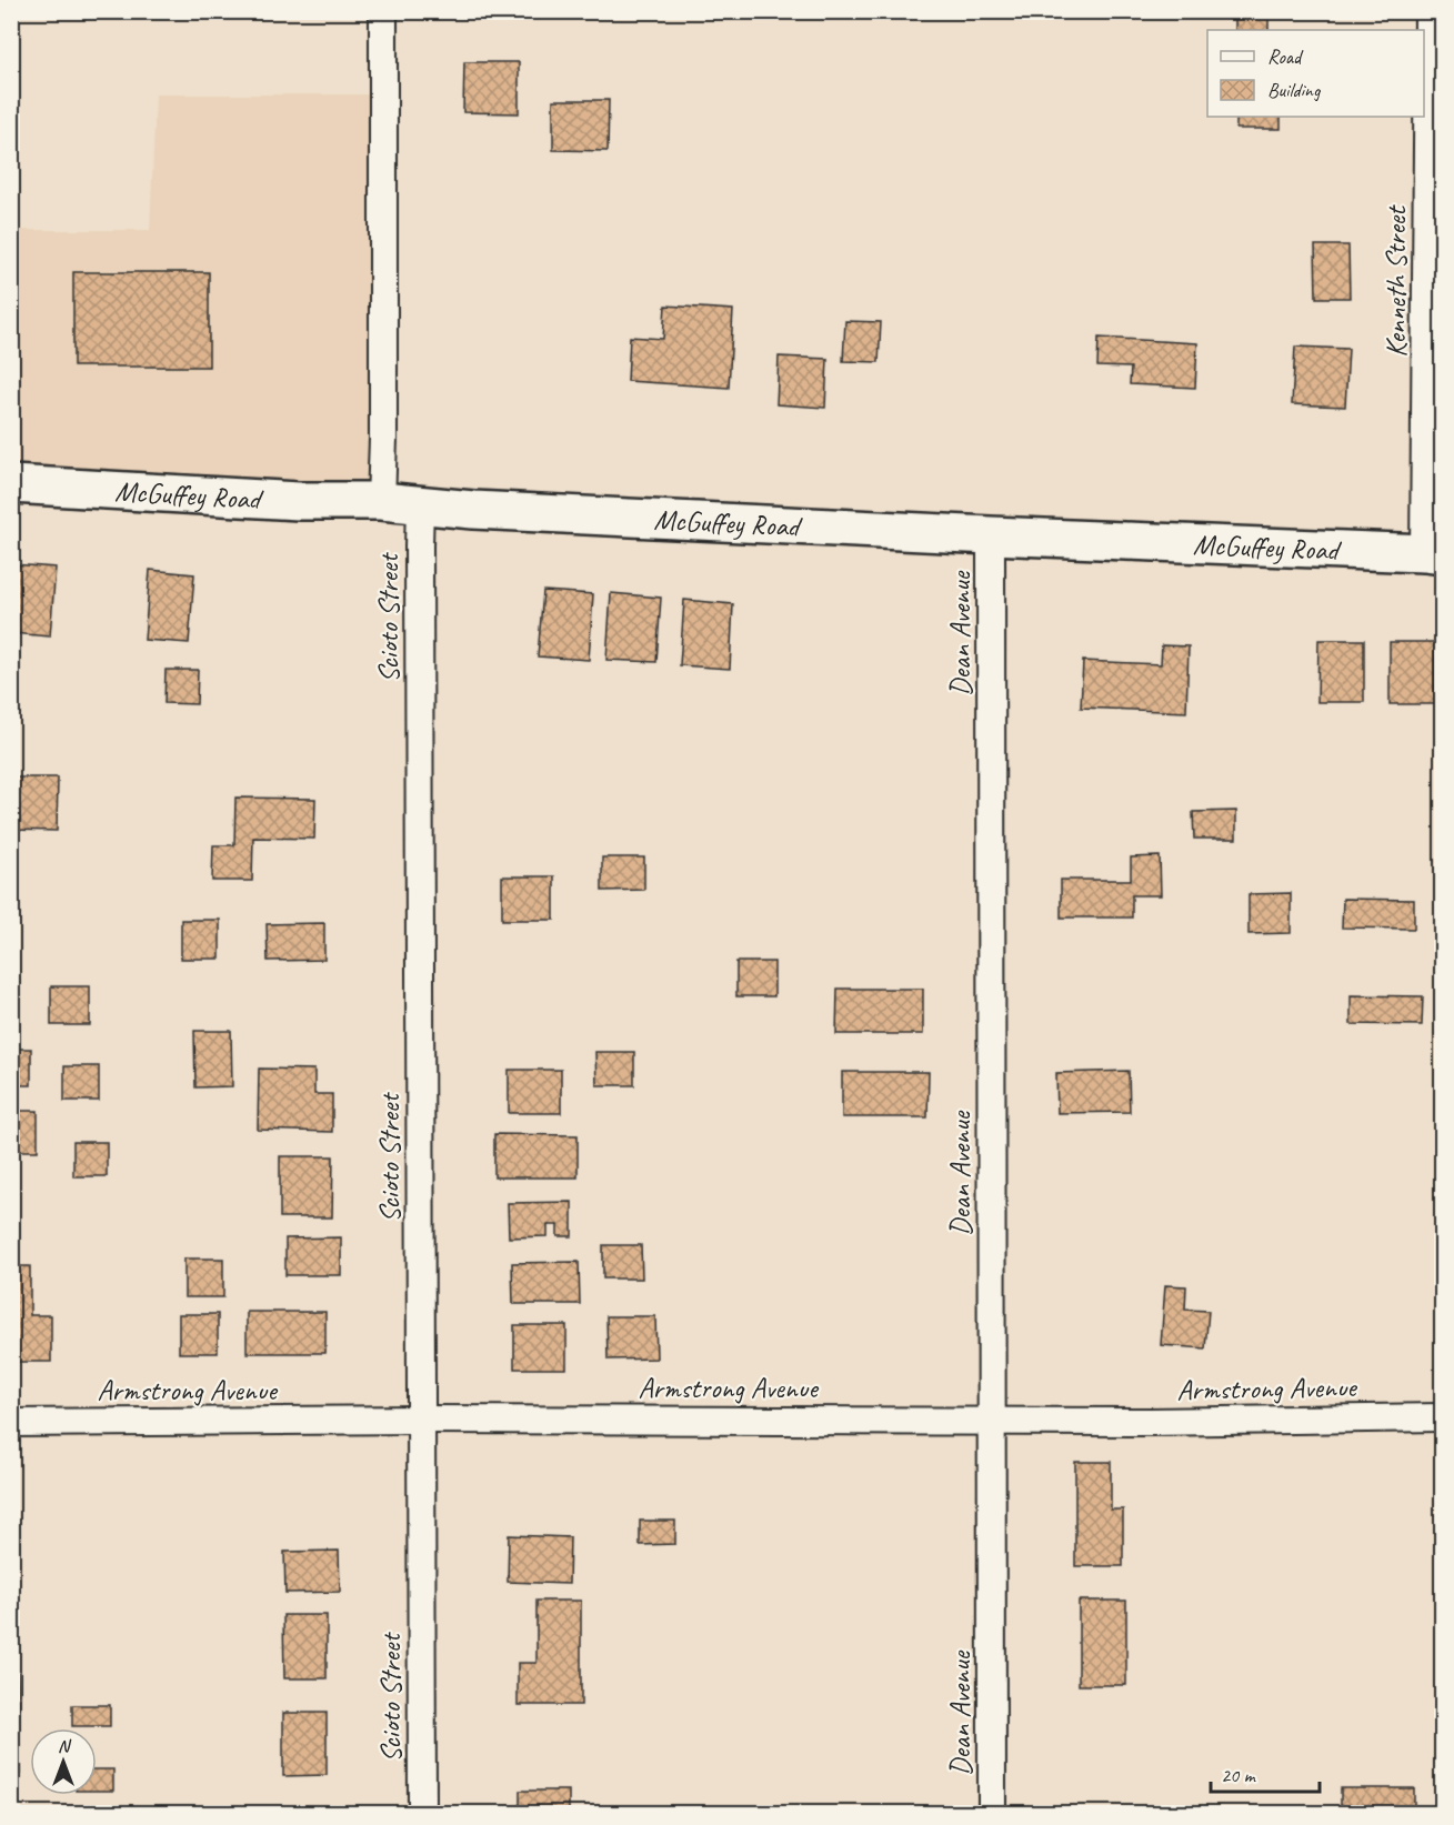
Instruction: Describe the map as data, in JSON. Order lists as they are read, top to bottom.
{
  "streets": {
    "street": [
      "Kenneth Street",
      "McGuffey Road",
      "Scioto Street",
      "Dean Avenue",
      "Armstrong Avenue"
    ]
  },
  "crossings": [
    ["Kenneth Street", "McGuffey Road"],
    ["McGuffey Road", "Scioto Street"],
    ["McGuffey Road", "Dean Avenue"],
    ["Scioto Street", "Armstrong Avenue"],
    ["Dean Avenue", "Armstrong Avenue"]
  ],
  "legend": ["Road", "Building"],
  "scale_bar": "20 m",
  "north": "top"
}
